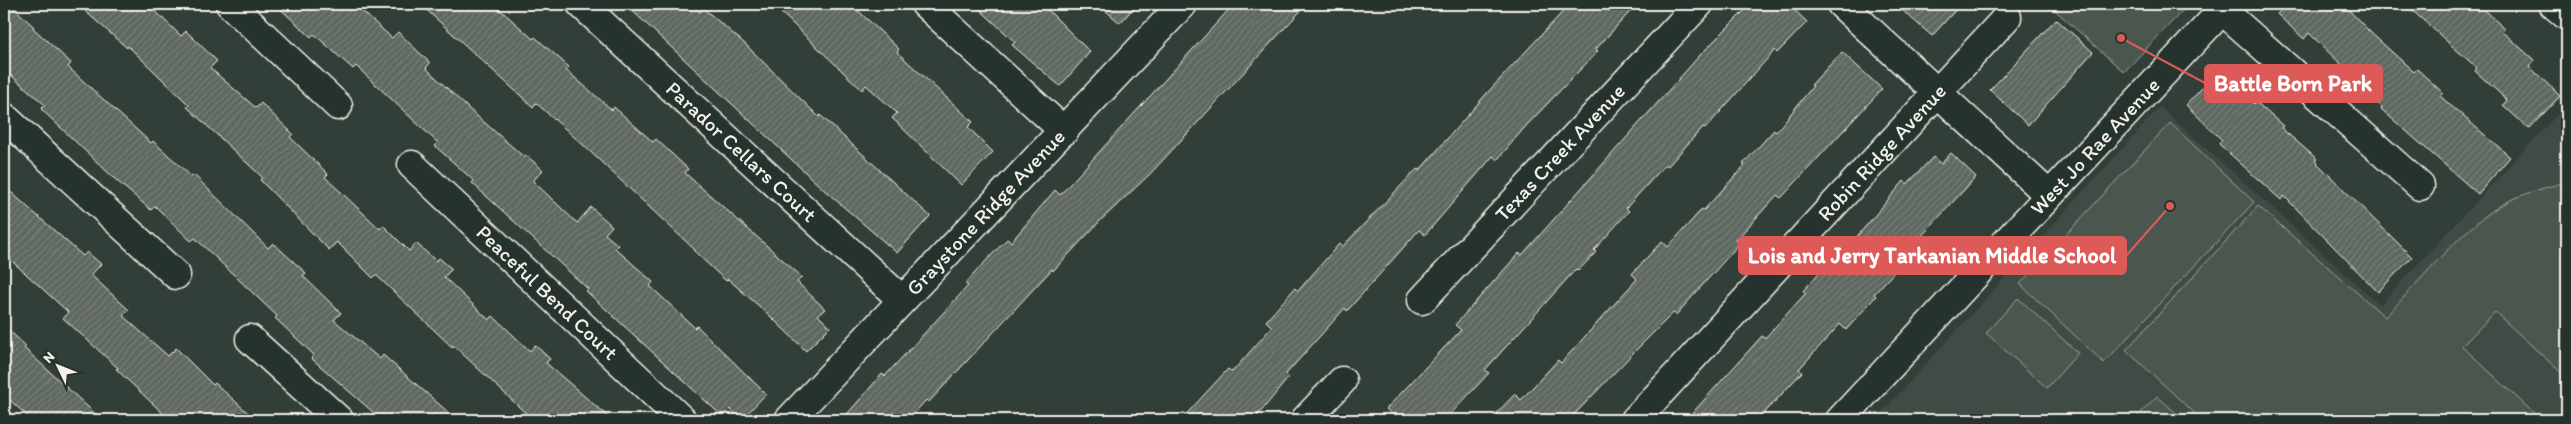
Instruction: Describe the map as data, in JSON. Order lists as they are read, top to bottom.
{
  "streets": {
    "street": [
      "West Jo Rae Avenue",
      "Parador Cellars Court",
      "Texas Creek Avenue",
      "Robin Ridge Avenue",
      "Graystone Ridge Avenue",
      "Peaceful Bend Court"
    ]
  },
  "crossings": [
    ["Parador Cellars Court", "Graystone Ridge Avenue"]
  ],
  "places": ["Battle Born Park", "Lois and Jerry Tarkanian Middle School"],
  "north": "top left"
}
